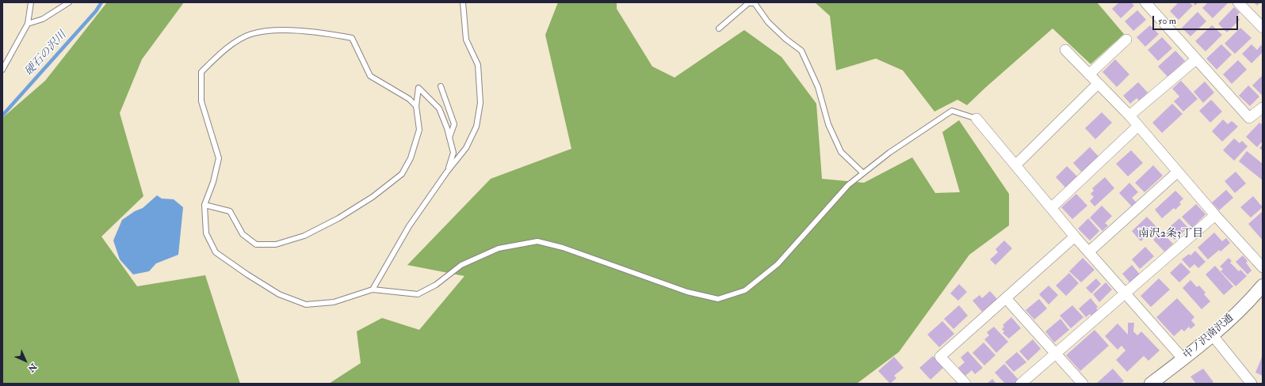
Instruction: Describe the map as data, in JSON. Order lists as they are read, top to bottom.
{
  "streets": {
    "street": ["中ノ沢南沢通"]
  },
  "districts": ["南沢2条3丁目"],
  "water": ["硬石の沢川"],
  "scale_bar": "50 m",
  "north": "bottom right"
}
